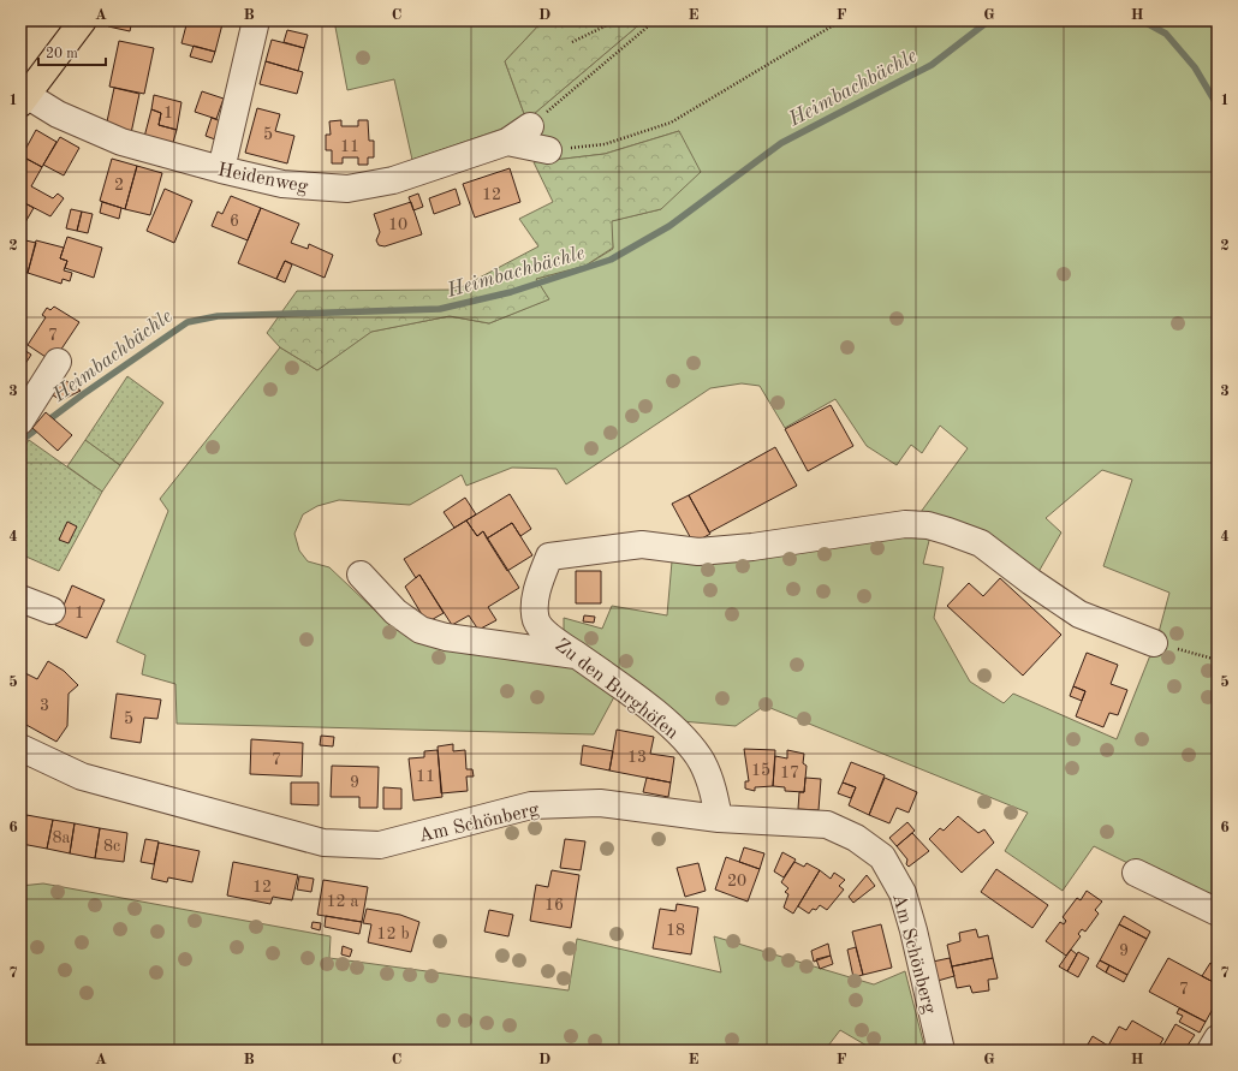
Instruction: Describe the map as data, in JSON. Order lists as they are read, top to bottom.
{
  "streets": {
    "street": ["Heidenweg", "Zu den Burghöfen", "Am Schönberg"]
  },
  "crossings": [
    ["Zu den Burghöfen", "Am Schönberg"]
  ],
  "water": ["Heimbachbächle"],
  "house_numbers": [
    "1",
    "5",
    "11",
    "2",
    "12",
    "6",
    "10",
    "7",
    "1",
    "3",
    "5",
    "13",
    "7",
    "15",
    "17",
    "11",
    "9",
    "8a",
    "8c",
    "20",
    "12",
    "12 a",
    "16",
    "18",
    "12 b",
    "9",
    "7"
  ],
  "scale_bar": "20 m",
  "grid": {
    "columns": [
      "A",
      "B",
      "C",
      "D",
      "E",
      "F",
      "G",
      "H"
    ],
    "rows": [
      "1",
      "2",
      "3",
      "4",
      "5",
      "6",
      "7"
    ]
  }
}
